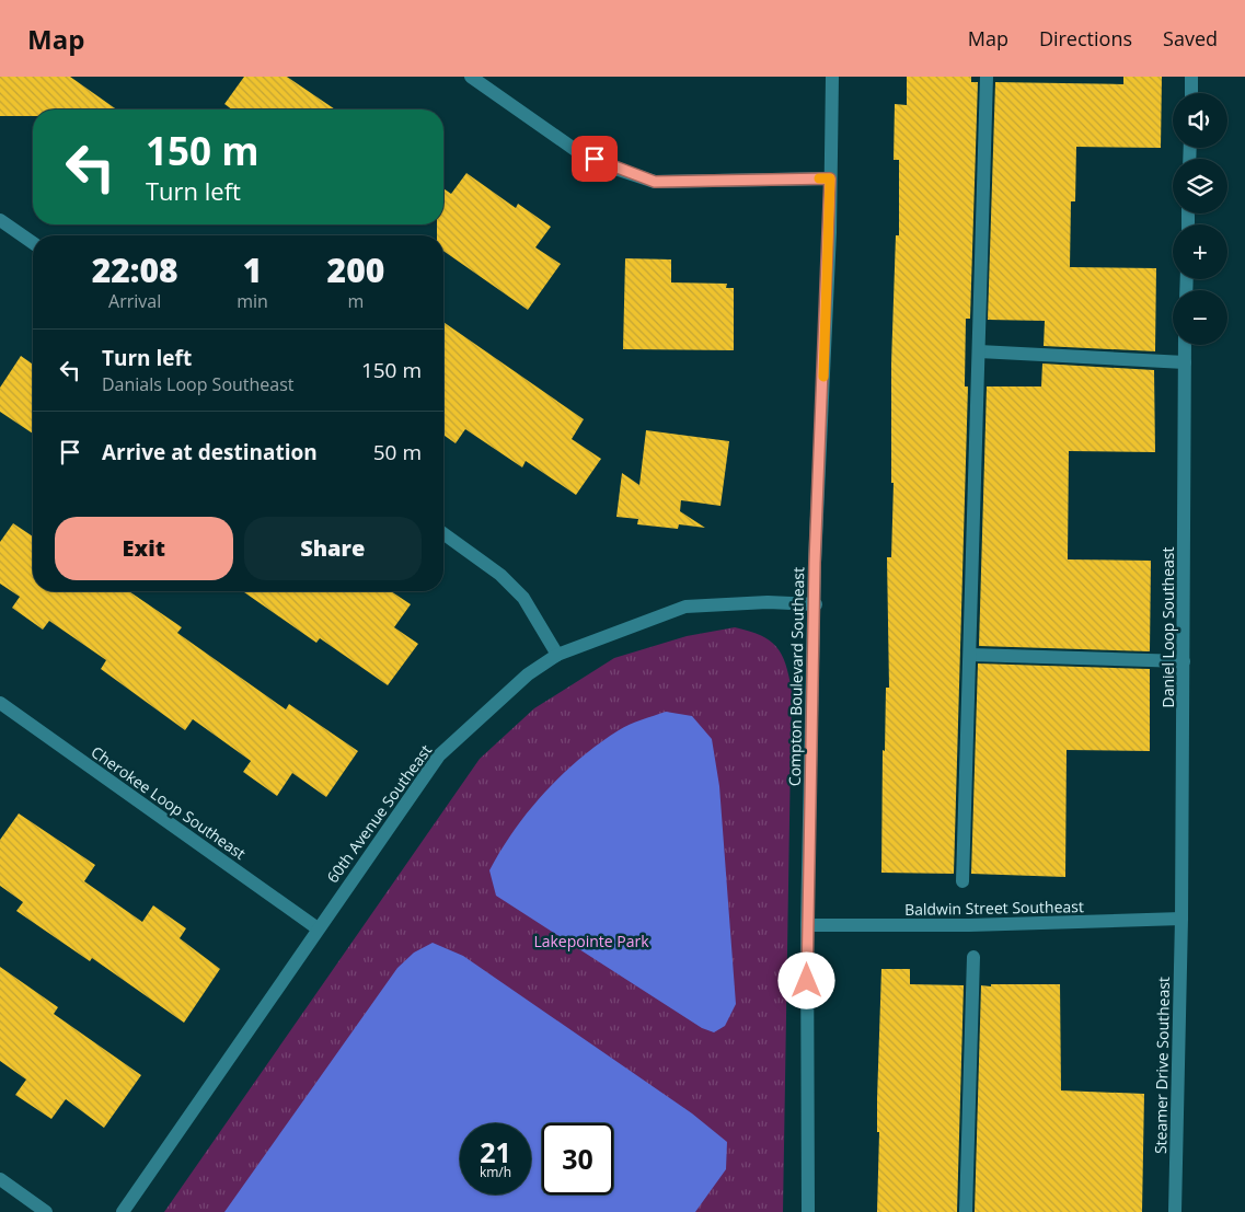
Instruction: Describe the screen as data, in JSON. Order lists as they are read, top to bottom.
{
  "streets": {
    "street": [
      "Daniel Loop Southeast",
      "Compton Boulevard Southeast",
      "Cherokee Loop Southeast",
      "60th Avenue Southeast",
      "Baldwin Street Southeast",
      "Steamer Drive Southeast"
    ]
  },
  "crossings": [
    ["Daniel Loop Southeast", "Baldwin Street Southeast"],
    ["Daniel Loop Southeast", "Steamer Drive Southeast"],
    ["Compton Boulevard Southeast", "60th Avenue Southeast"],
    ["Compton Boulevard Southeast", "Baldwin Street Southeast"],
    ["Cherokee Loop Southeast", "60th Avenue Southeast"],
    ["Baldwin Street Southeast", "Steamer Drive Southeast"]
  ],
  "parks": ["Lakepointe Park"],
  "page": {
    "header": "Map",
    "nav": ["Map", "Directions", "Saved"],
    "map_buttons": ["+", "−"],
    "turn": ["150 m", "Turn left"],
    "eta": [
      "22:08",
      "Arrival",
      "1",
      "min",
      "200",
      "m"
    ],
    "list": [
      {
        "name": "Turn left",
        "note": "Danials Loop Southeast",
        "value": "150 m"
      },
      {
        "name": "Arrive at destination",
        "value": "50 m"
      }
    ],
    "buttons": ["Exit", "Share"],
    "speed": "21 km/h",
    "limit": "30"
  }
}
